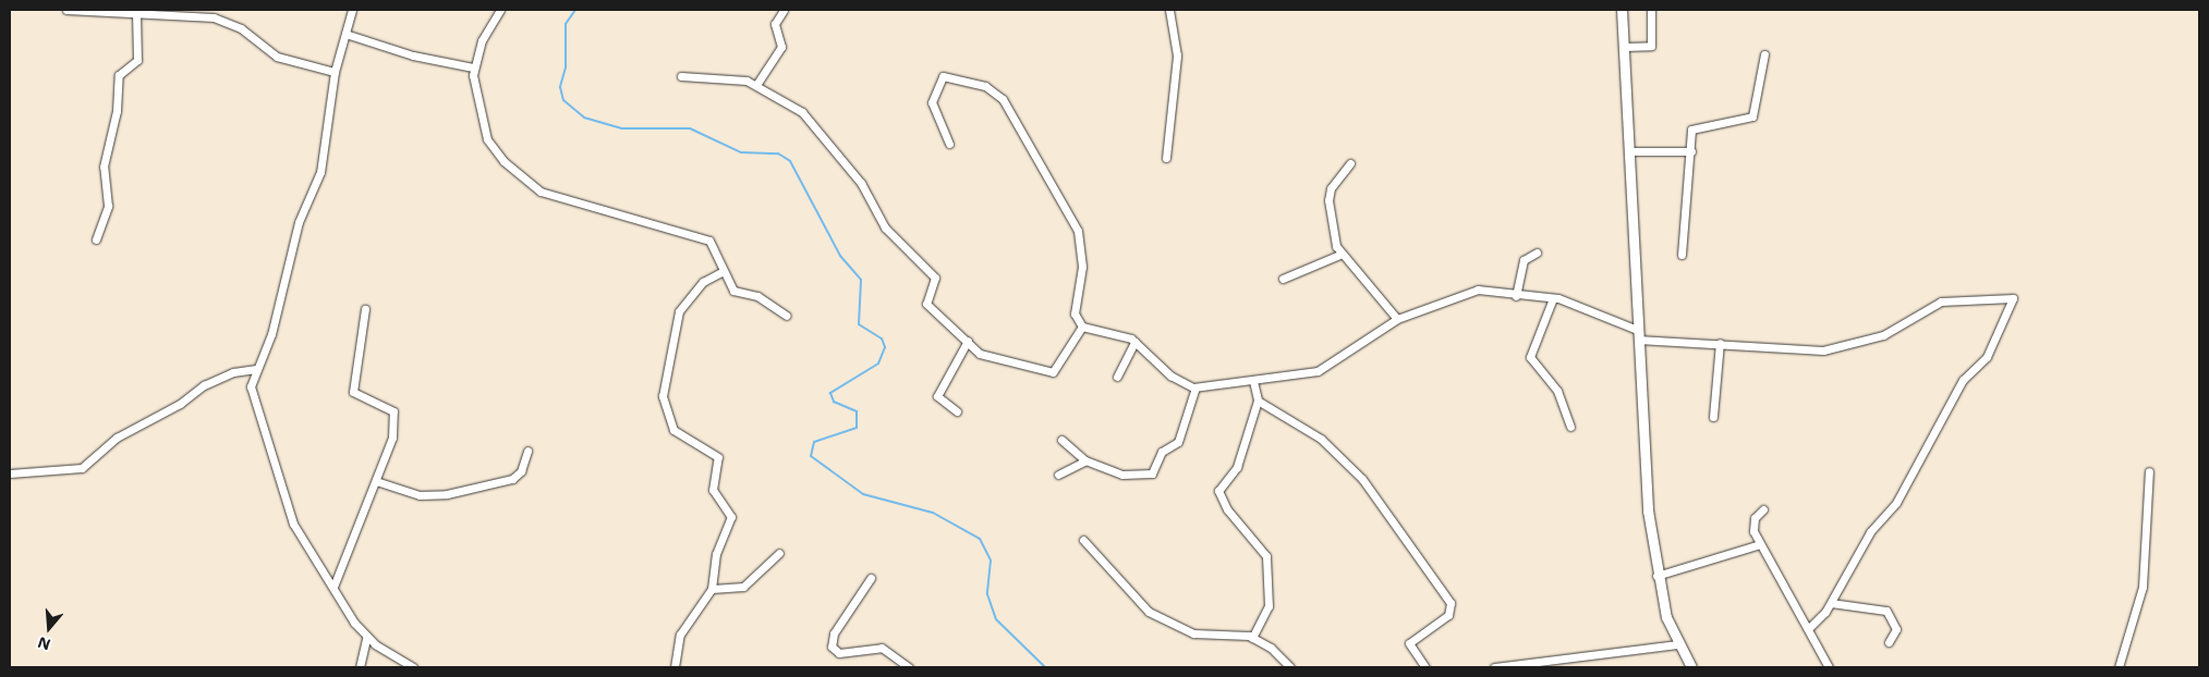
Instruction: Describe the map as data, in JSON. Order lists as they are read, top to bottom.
{
  "north": "bottom"
}
